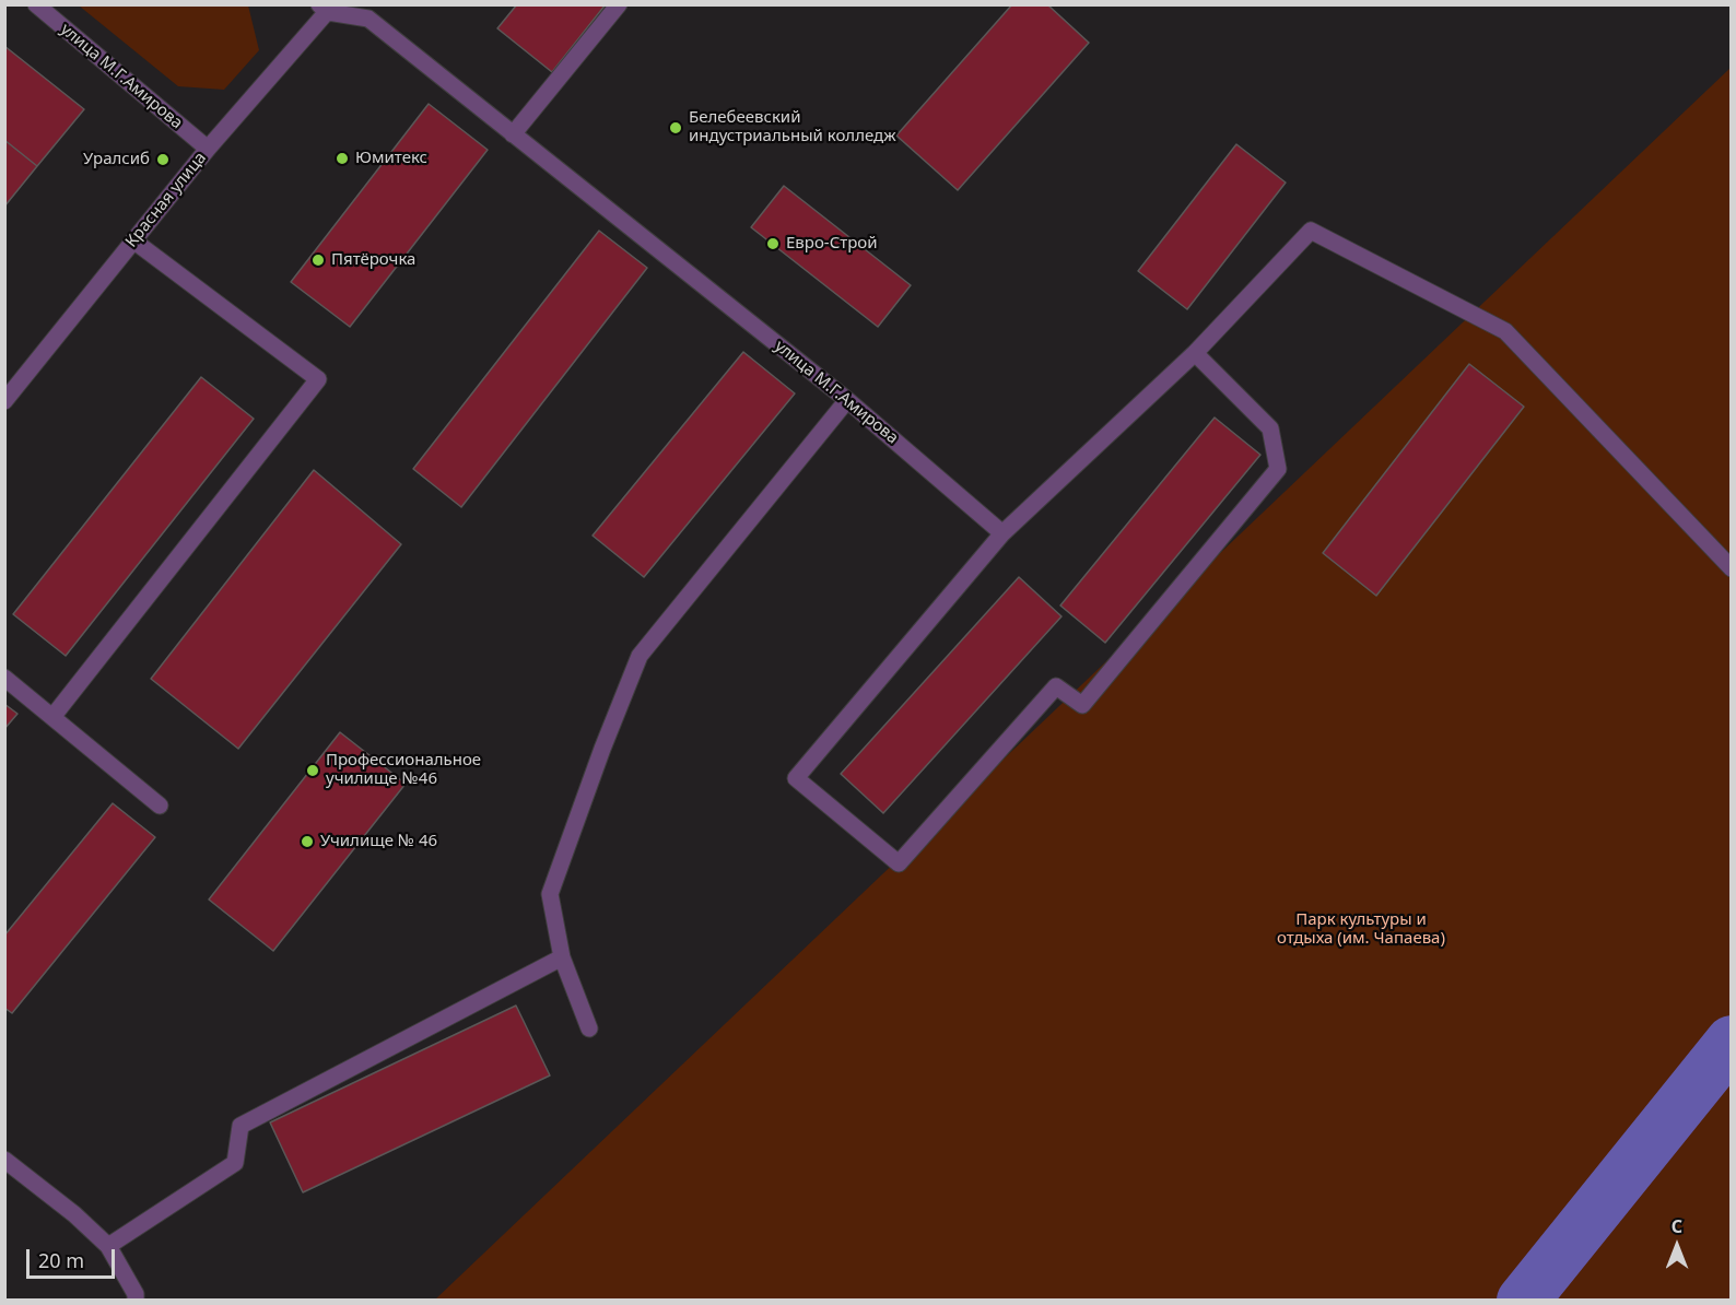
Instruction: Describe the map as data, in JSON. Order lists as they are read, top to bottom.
{
  "streets": {
    "street": ["улица М.Г.Амирова", "Красная улица"]
  },
  "crossings": [
    ["улица М.Г.Амирова", "Красная улица"]
  ],
  "parks": ["Парк культуры и отдыха (им. Чапаева)"],
  "places": [
    "Белебеевский индустриальный колледж",
    "Юмитекс",
    "Уралсиб",
    "Евро-Строй",
    "Пятёрочка",
    "Профессиональное училище №46",
    "Училище № 46"
  ],
  "scale_bar": "20 m",
  "north": "top"
}
